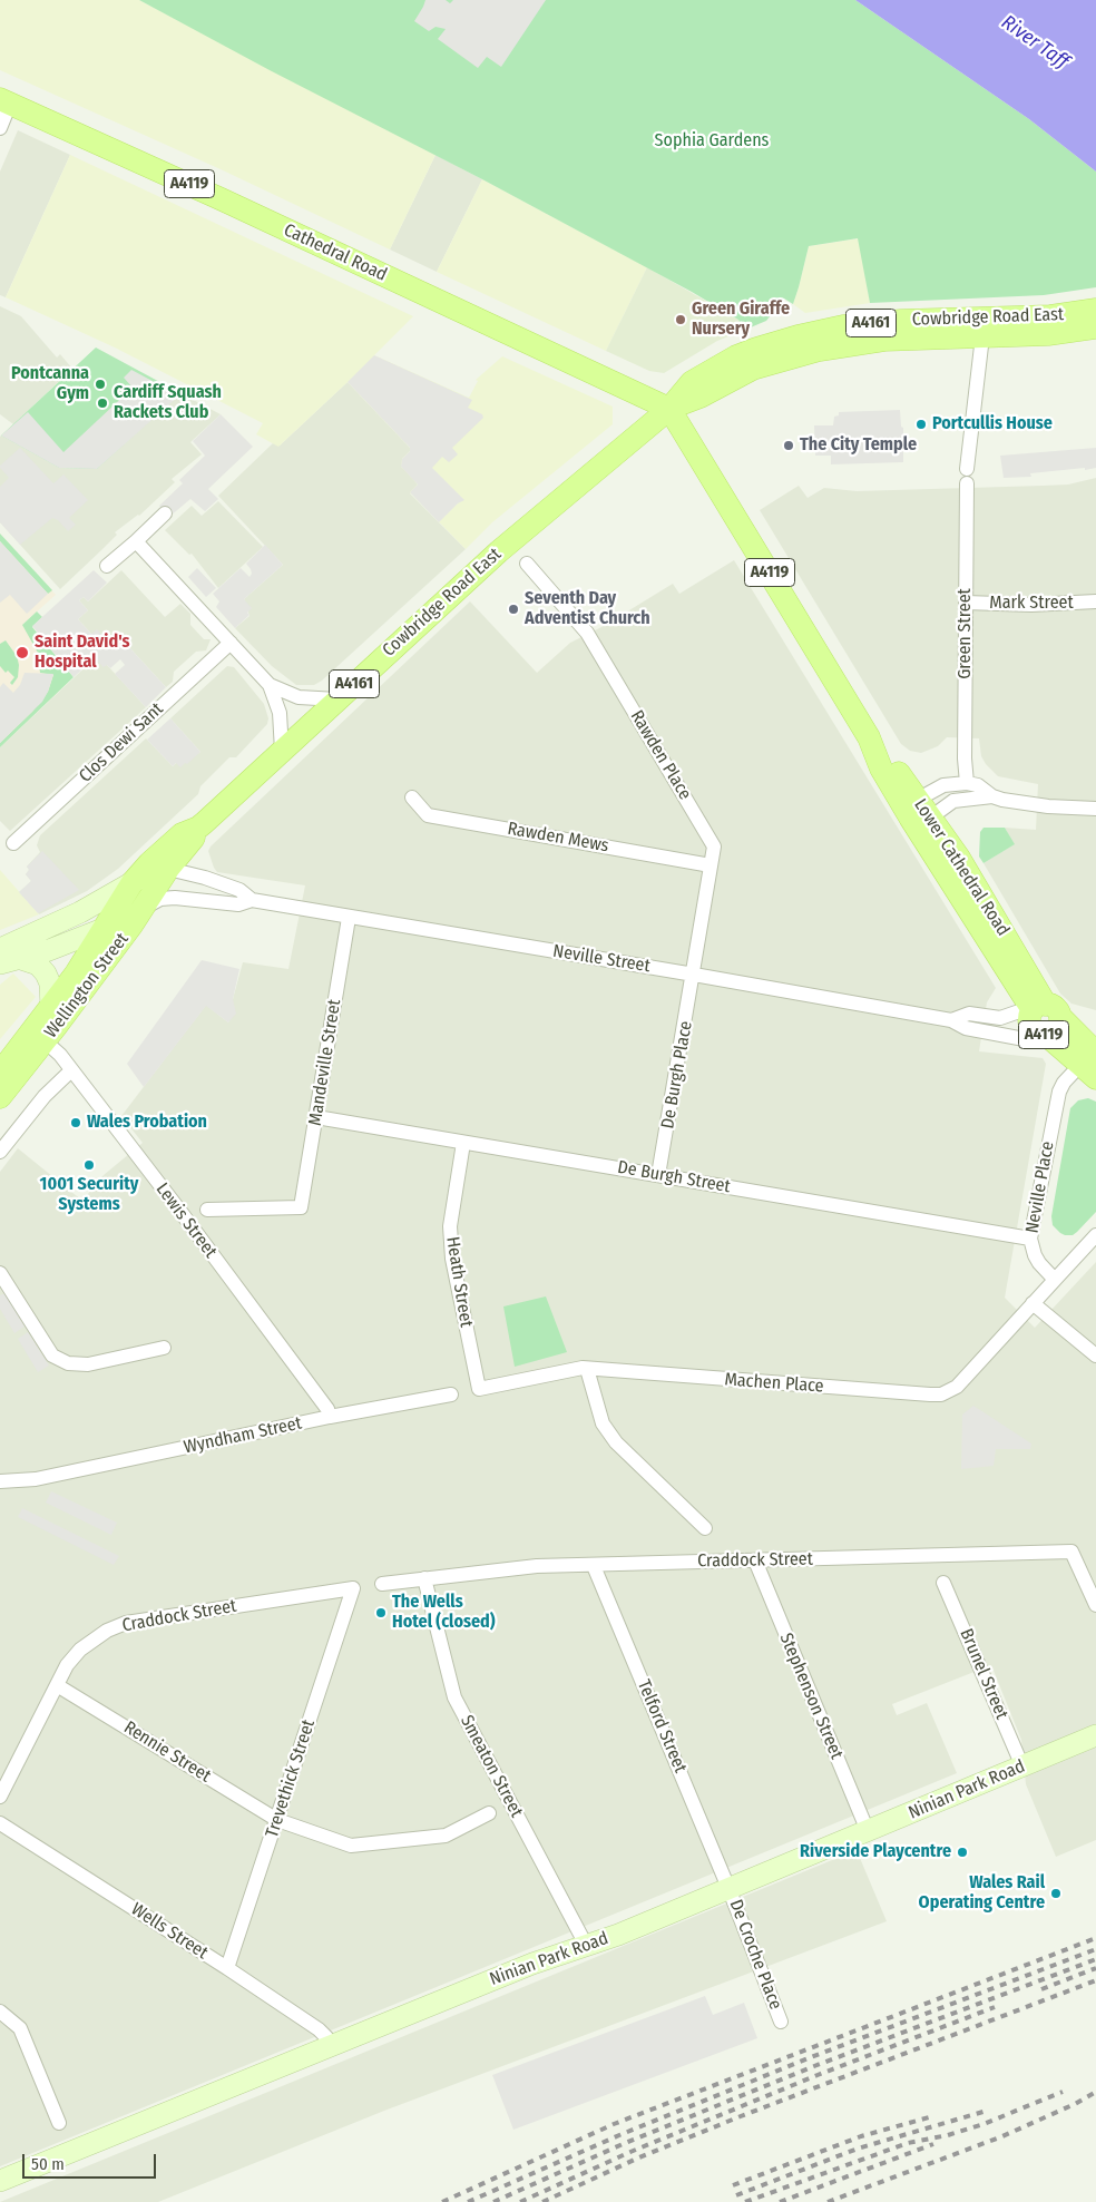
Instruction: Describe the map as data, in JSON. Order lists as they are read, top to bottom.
{
  "streets": {
    "main road": [
      "A4119",
      "Cathedral Road",
      "Cowbridge Road East",
      "A4161",
      "Lower Cathedral Road",
      "Wellington Street"
    ],
    "street": [
      "Mark Street",
      "Green Street",
      "Clos Dewi Sant",
      "Rawden Place",
      "Rawden Mews",
      "Neville Street",
      "Mandeville Street",
      "De Burgh Place",
      "De Burgh Street",
      "Neville Place",
      "Lewis Street",
      "Heath Street",
      "Machen Place",
      "Wyndham Street",
      "Craddock Street",
      "Brunel Street",
      "Stephenson Street",
      "Telford Street",
      "Rennie Street",
      "Smeaton Street",
      "Trevethick Street",
      "Ninian Park Road",
      "Wells Street",
      "De Croche Place"
    ]
  },
  "crossings": [
    ["A4119", "Lower Cathedral Road"],
    ["A4119", "Neville Street"],
    ["A4119", "Neville Place"],
    ["Cathedral Road", "Cowbridge Road East"],
    ["Cathedral Road", "Lower Cathedral Road"],
    ["Cowbridge Road East", "Lower Cathedral Road"],
    ["Cowbridge Road East", "Neville Street"],
    ["Cowbridge Road East", "Wellington Street"],
    ["Mark Street", "Green Street"],
    ["Rawden Place", "Rawden Mews"],
    ["Rawden Place", "Neville Street"],
    ["Rawden Place", "De Burgh Place"],
    ["Lower Cathedral Road", "Neville Street"],
    ["Neville Street", "Wellington Street"],
    ["Neville Street", "Mandeville Street"],
    ["Neville Street", "De Burgh Place"],
    ["Wellington Street", "Lewis Street"],
    ["Mandeville Street", "De Burgh Street"],
    ["De Burgh Place", "De Burgh Street"],
    ["De Burgh Street", "Neville Place"],
    ["De Burgh Street", "Heath Street"],
    ["Lewis Street", "Wyndham Street"],
    ["Heath Street", "Machen Place"],
    ["Craddock Street", "Stephenson Street"],
    ["Craddock Street", "Telford Street"],
    ["Craddock Street", "Rennie Street"],
    ["Craddock Street", "Smeaton Street"],
    ["Craddock Street", "Trevethick Street"],
    ["Brunel Street", "Ninian Park Road"],
    ["Stephenson Street", "Ninian Park Road"],
    ["Telford Street", "Ninian Park Road"],
    ["Telford Street", "De Croche Place"],
    ["Rennie Street", "Trevethick Street"],
    ["Smeaton Street", "Ninian Park Road"],
    ["Trevethick Street", "Wells Street"],
    ["Ninian Park Road", "Wells Street"],
    ["Ninian Park Road", "De Croche Place"]
  ],
  "water": ["River Taff"],
  "parks": ["Sophia Gardens"],
  "places": [
    "Green Giraffe Nursery",
    "Pontcanna Gym",
    "Cardiff Squash Rackets Club",
    "Portcullis House",
    "The City Temple",
    "Seventh Day Adventist Church",
    "Saint David's Hospital",
    "Wales Probation",
    "1001 Security Systems",
    "The Wells Hotel (closed)",
    "Riverside Playcentre",
    "Wales Rail Operating Centre"
  ],
  "scale_bar": "50 m"
}
